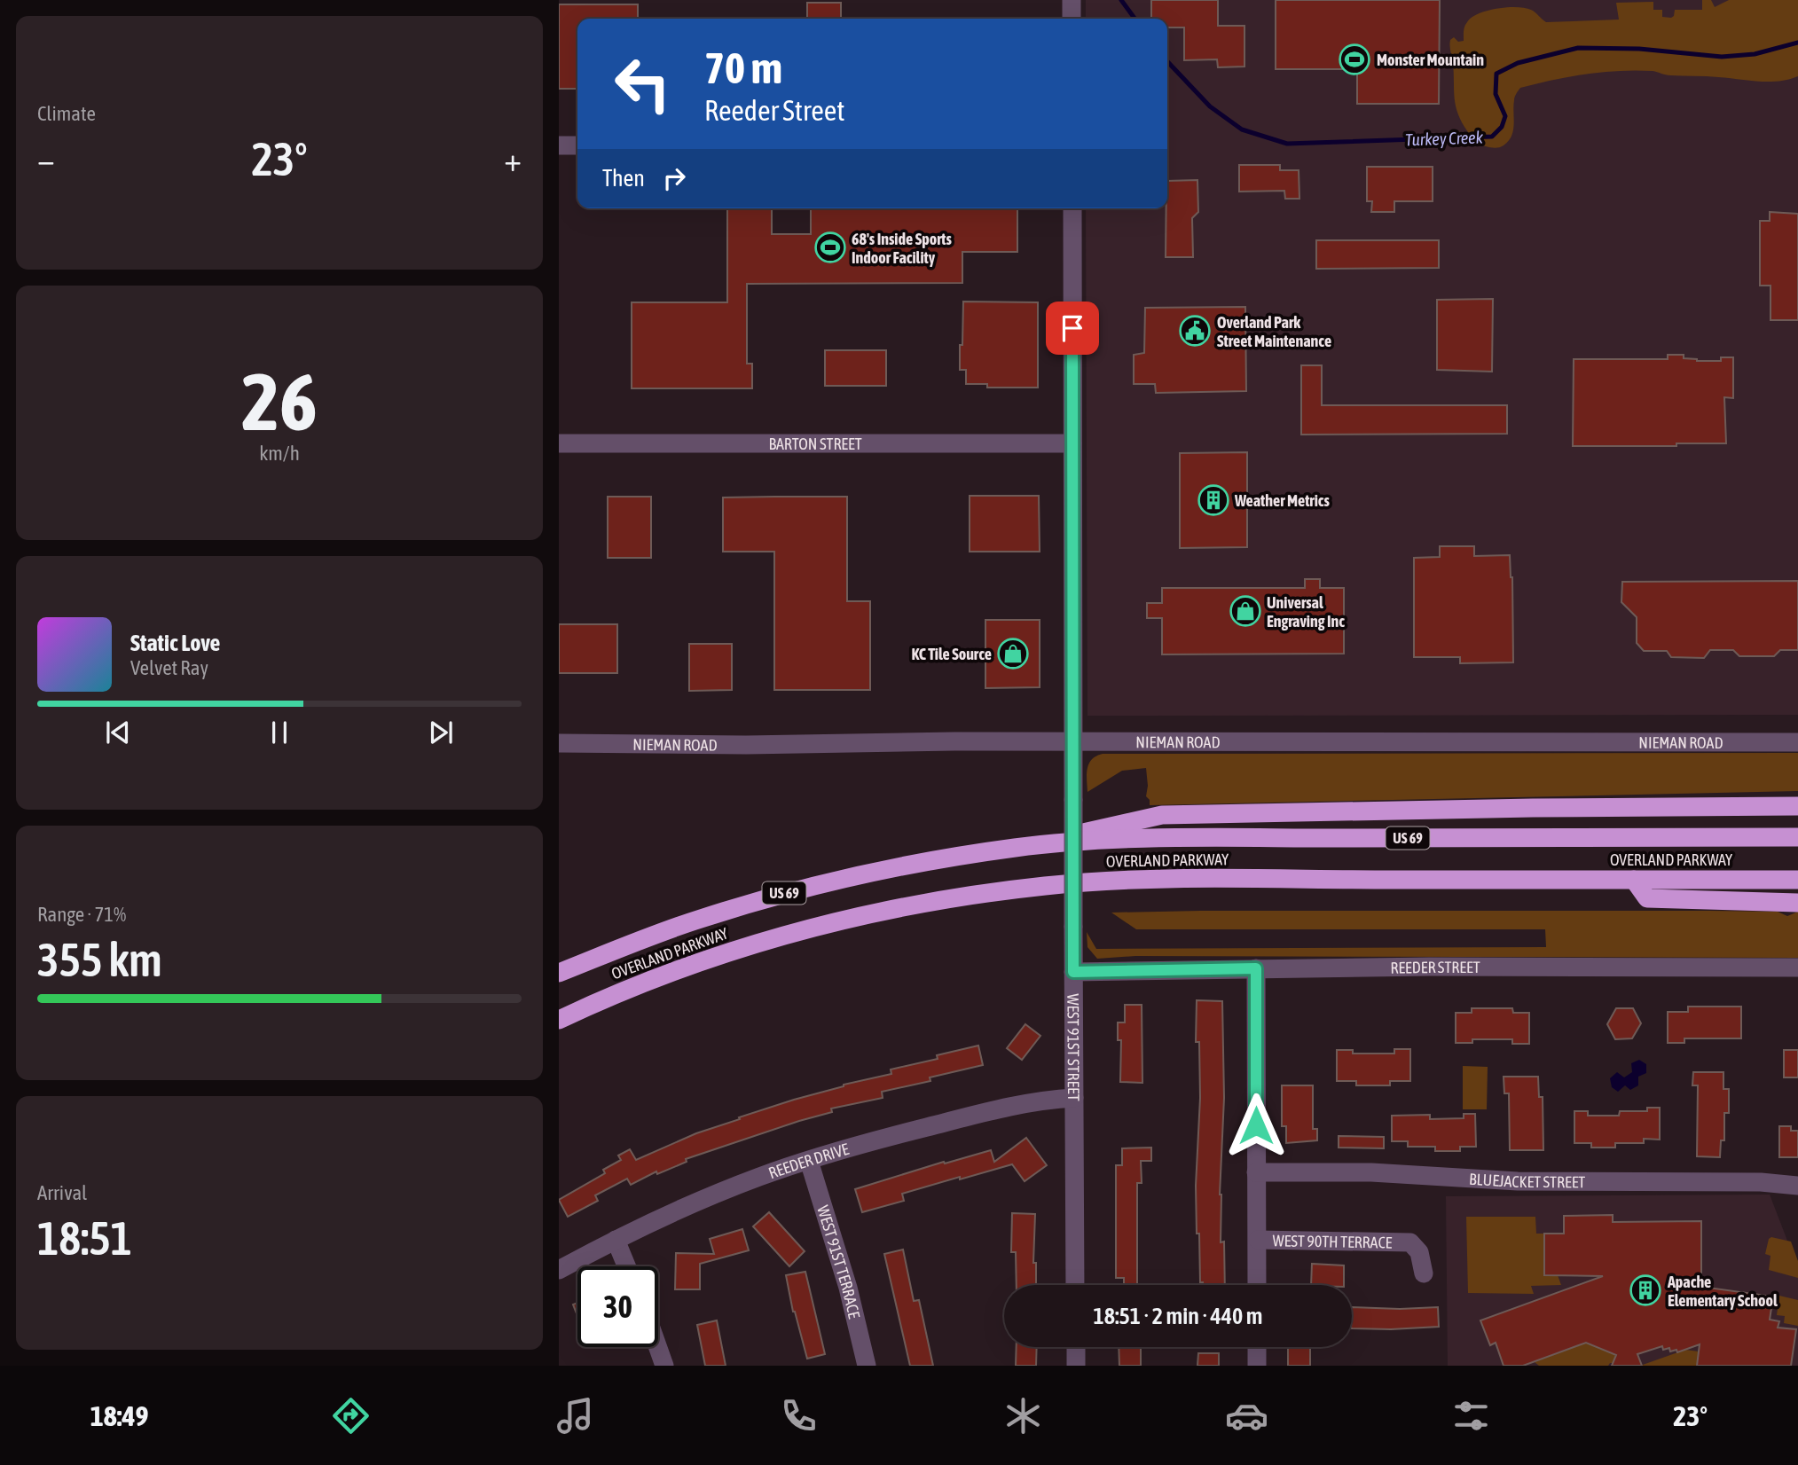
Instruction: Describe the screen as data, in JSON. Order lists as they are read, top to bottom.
{
  "streets": {
    "highway": ["US 69", "OVERLAND PARKWAY"],
    "street": [
      "BARTON STREET",
      "NIEMAN ROAD",
      "REEDER STREET",
      "WEST 91ST STREET",
      "REEDER DRIVE",
      "BLUEJACKET STREET",
      "WEST 90TH TERRACE",
      "WEST 91ST TERRACE"
    ]
  },
  "crossings": [
    ["BARTON STREET", "WEST 91ST STREET"],
    ["NIEMAN ROAD", "WEST 91ST STREET"],
    ["REEDER STREET", "WEST 91ST STREET"],
    ["REEDER STREET", "WEST 90TH TERRACE"],
    ["WEST 91ST STREET", "REEDER DRIVE"],
    ["REEDER DRIVE", "WEST 91ST TERRACE"],
    ["BLUEJACKET STREET", "WEST 90TH TERRACE"]
  ],
  "water": ["Turkey Creek"],
  "places": {
    "sports": ["Monster Mountain", "68's Inside Sports Indoor Facility"],
    "public building": ["Overland Park Street Maintenance"],
    "building": ["Weather Metrics", "Apache Elementary School"],
    "shop": ["Universal Engraving Inc", "KC Tile Source"]
  },
  "page": {
    "tile": [
      "Climate",
      ["26", "km/h"],
      ["Range · 71%", "355 km"],
      ["Arrival", "18:51"]
    ],
    "turn": ["70 m", "Reeder Street"],
    "heat": ["−", "23°", "+"],
    "then": "Then",
    "song": ["Static Love", "Velvet Ray"],
    "limit": "30",
    "trip": "18:51 · 2 min · 440 m",
    "tabs": ["18:49", "23°"]
  }
}
